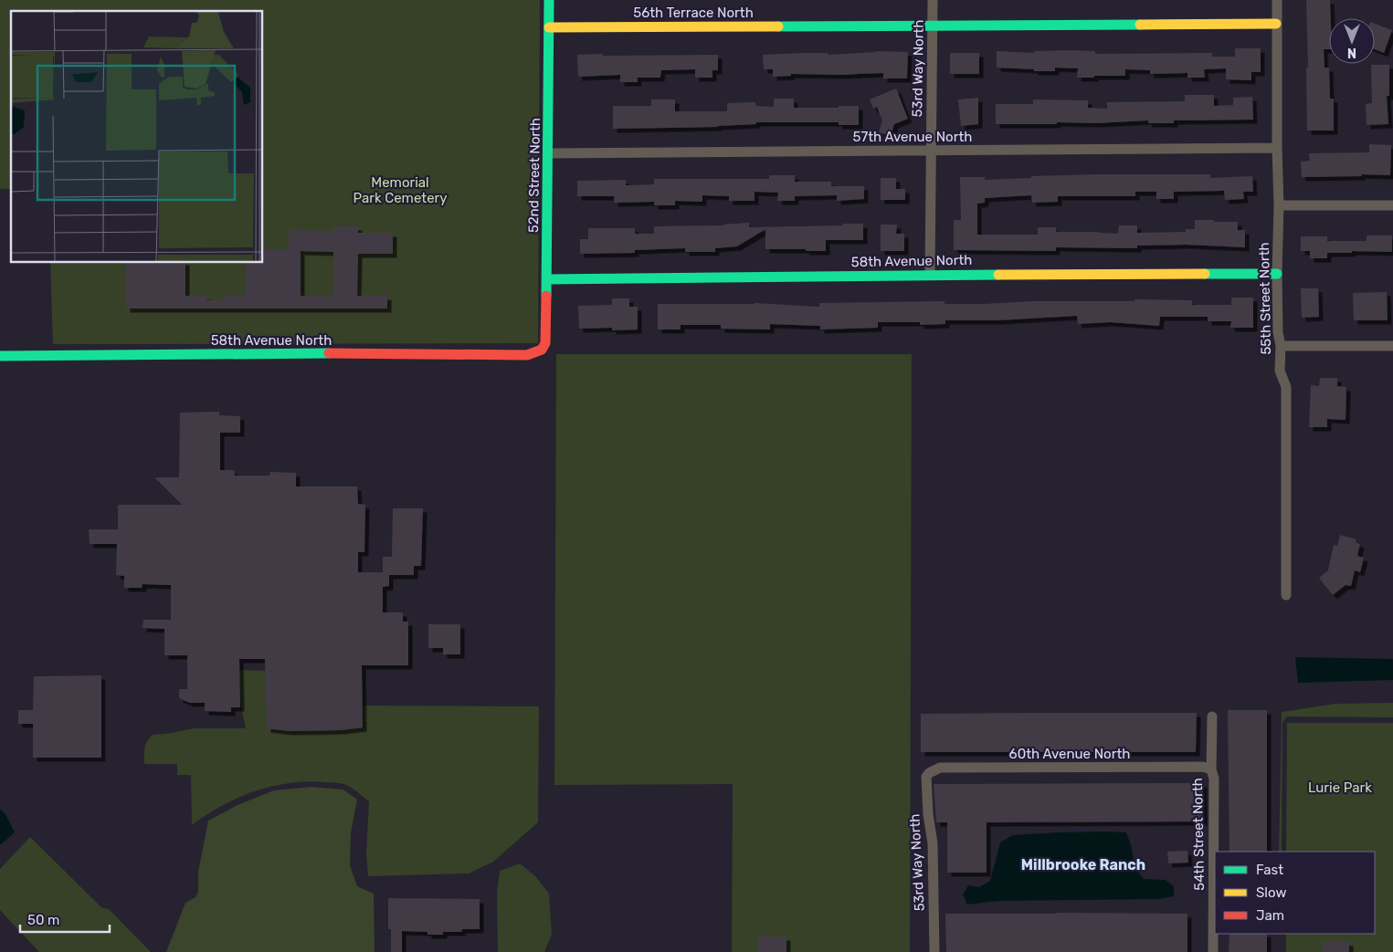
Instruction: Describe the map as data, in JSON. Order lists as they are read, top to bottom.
{
  "streets": {
    "street": [
      "56th Terrace North",
      "53rd Way North",
      "57th Avenue North",
      "52nd Street North",
      "58th Avenue North",
      "55th Street North",
      "60th Avenue North",
      "54th Street North"
    ]
  },
  "crossings": [
    ["56th Terrace North", "53rd Way North"],
    ["56th Terrace North", "52nd Street North"],
    ["56th Terrace North", "55th Street North"],
    ["53rd Way North", "57th Avenue North"],
    ["53rd Way North", "58th Avenue North"],
    ["53rd Way North", "60th Avenue North"],
    ["57th Avenue North", "52nd Street North"],
    ["57th Avenue North", "55th Street North"],
    ["52nd Street North", "58th Avenue North"],
    ["58th Avenue North", "55th Street North"],
    ["60th Avenue North", "54th Street North"]
  ],
  "districts": ["Millbrooke Ranch"],
  "parks": ["Memorial Park Cemetery", "Lurie Park"],
  "legend": ["Fast", "Slow", "Jam"],
  "scale_bar": "50 m",
  "north": "bottom"
}
